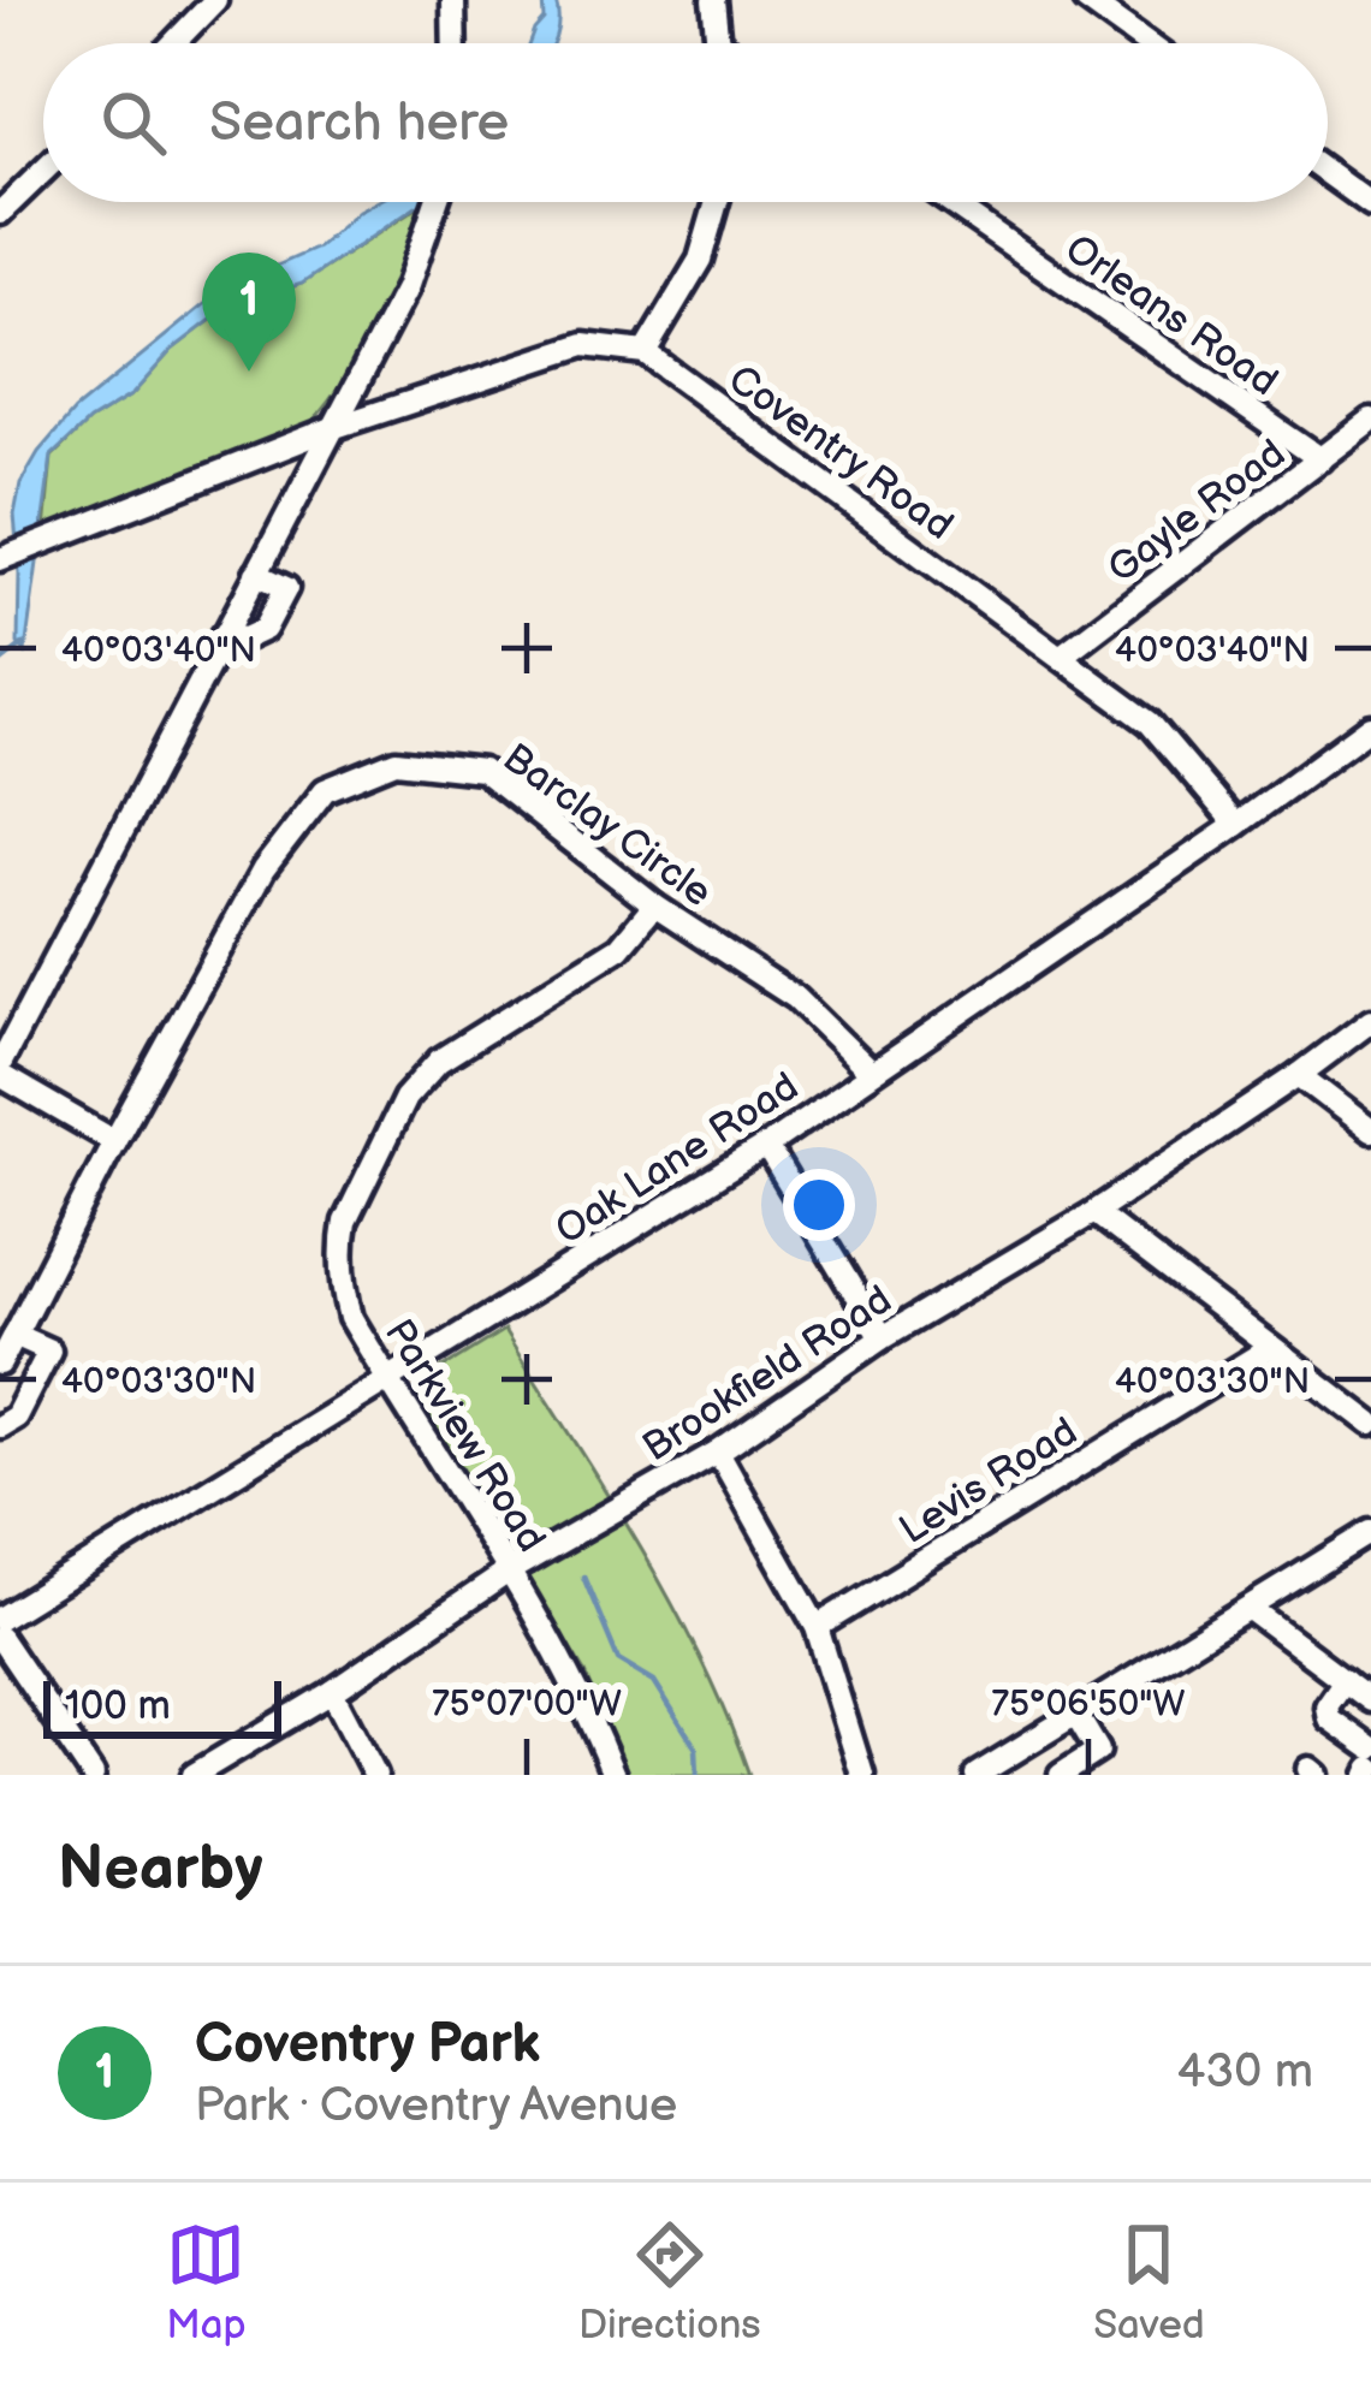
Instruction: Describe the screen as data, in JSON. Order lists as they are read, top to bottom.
{
  "streets": {
    "street": [
      "Orleans Road",
      "Coventry Road",
      "Gayle Road",
      "Barclay Circle",
      "Oak Lane Road",
      "Brookfield Road",
      "Parkview Road",
      "Levis Road"
    ]
  },
  "crossings": [
    ["Orleans Road", "Gayle Road"],
    ["Coventry Road", "Gayle Road"],
    ["Coventry Road", "Oak Lane Road"],
    ["Barclay Circle", "Oak Lane Road"],
    ["Barclay Circle", "Parkview Road"],
    ["Oak Lane Road", "Parkview Road"],
    ["Brookfield Road", "Parkview Road"]
  ],
  "scale_bar": "100 m",
  "page": {
    "search": "Search here",
    "pins": "1",
    "scale": "100 m",
    "heading": "Nearby",
    "list": [
      {
        "mark": "1",
        "name": "Coventry Park",
        "note": "Park · Coventry Avenue",
        "value": "430 m"
      }
    ],
    "nav": ["Map", "Directions", "Saved"]
  },
  "coordinates": [
    "40°03'40\"N",
    "40°03'30\"N",
    "75°07'00\"W",
    "75°06'50\"W"
  ]
}
